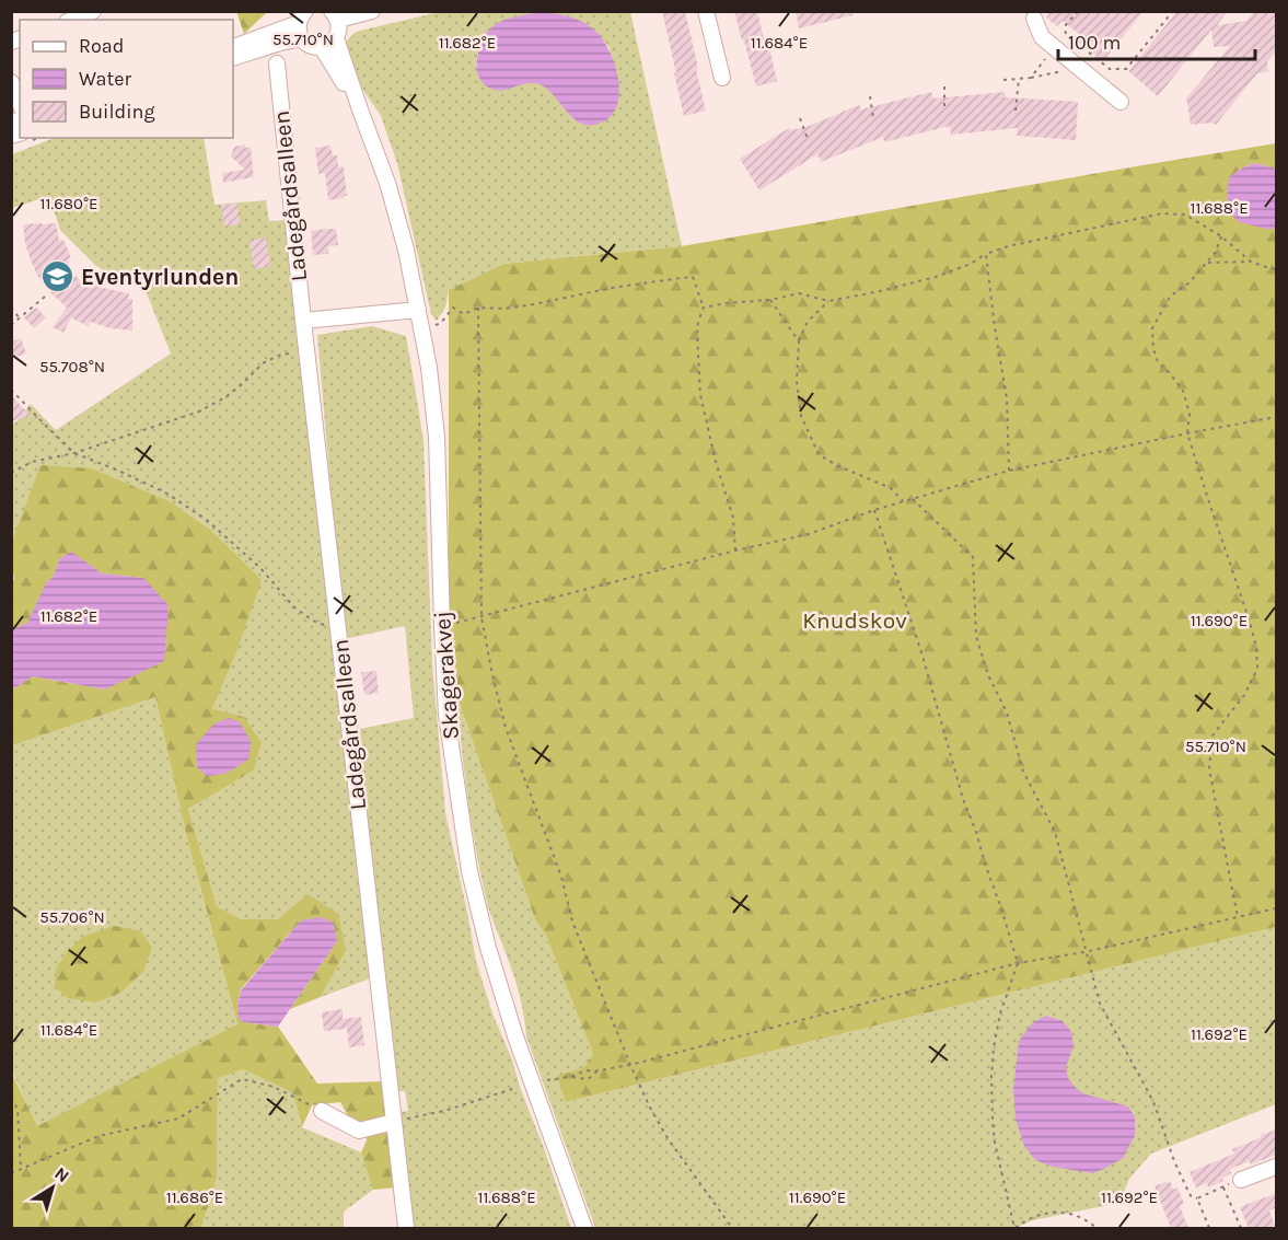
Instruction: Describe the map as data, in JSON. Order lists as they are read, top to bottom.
{
  "streets": {
    "street": ["Ladegårdsalleen", "Skagerakvej"]
  },
  "parks": ["Knudskov"],
  "places": {
    "school or university": ["Eventyrlunden"]
  },
  "legend": ["Road", "Water", "Building"],
  "scale_bar": "100 m",
  "north": "top right",
  "coordinates": [
    "55.710°N",
    "11.682°E",
    "11.684°E",
    "11.680°E",
    "11.688°E",
    "55.708°N",
    "11.690°E",
    "55.706°N",
    "11.692°E",
    "11.686°E"
  ]
}
